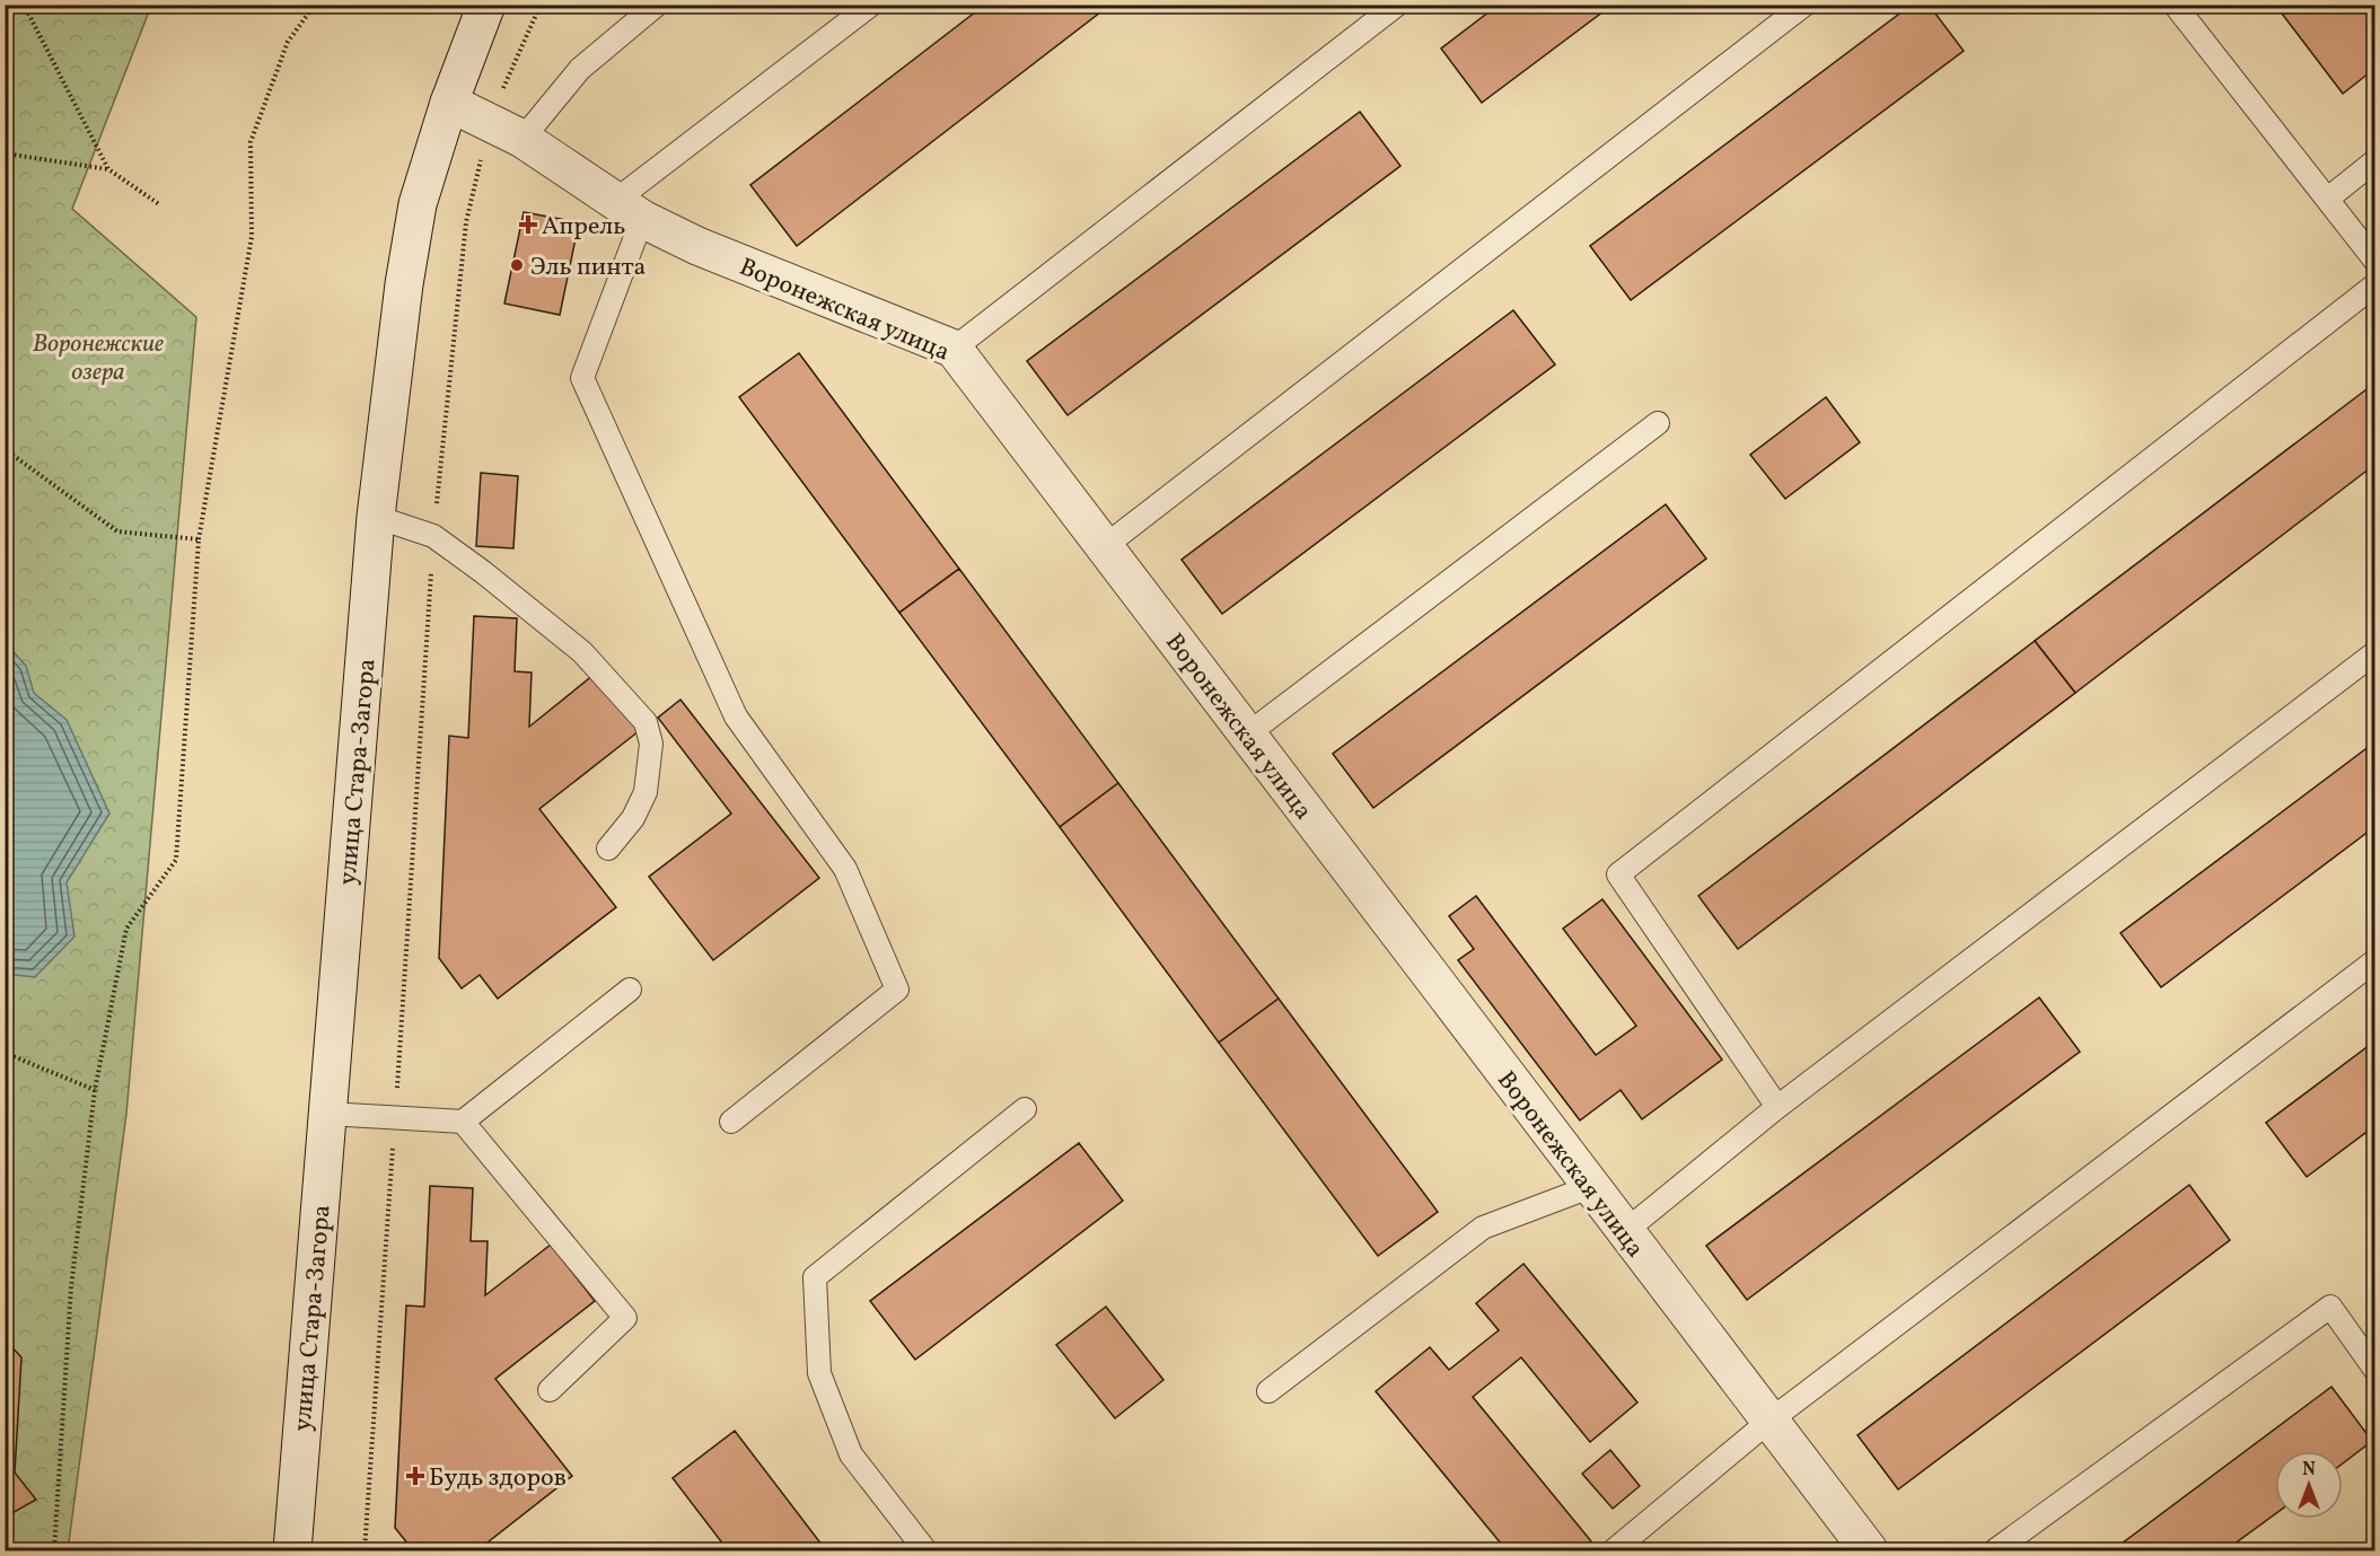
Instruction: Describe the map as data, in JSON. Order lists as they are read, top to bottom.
{
  "streets": {
    "street": ["Воронежская улица", "улица Стара-Загора"]
  },
  "crossings": [
    ["Воронежская улица", "улица Стара-Загора"]
  ],
  "parks": ["Воронежские озера"],
  "places": {
    "health": ["Апрель", "Будь здоров"],
    "other": ["Эль пинта"]
  },
  "north": "top"
}
